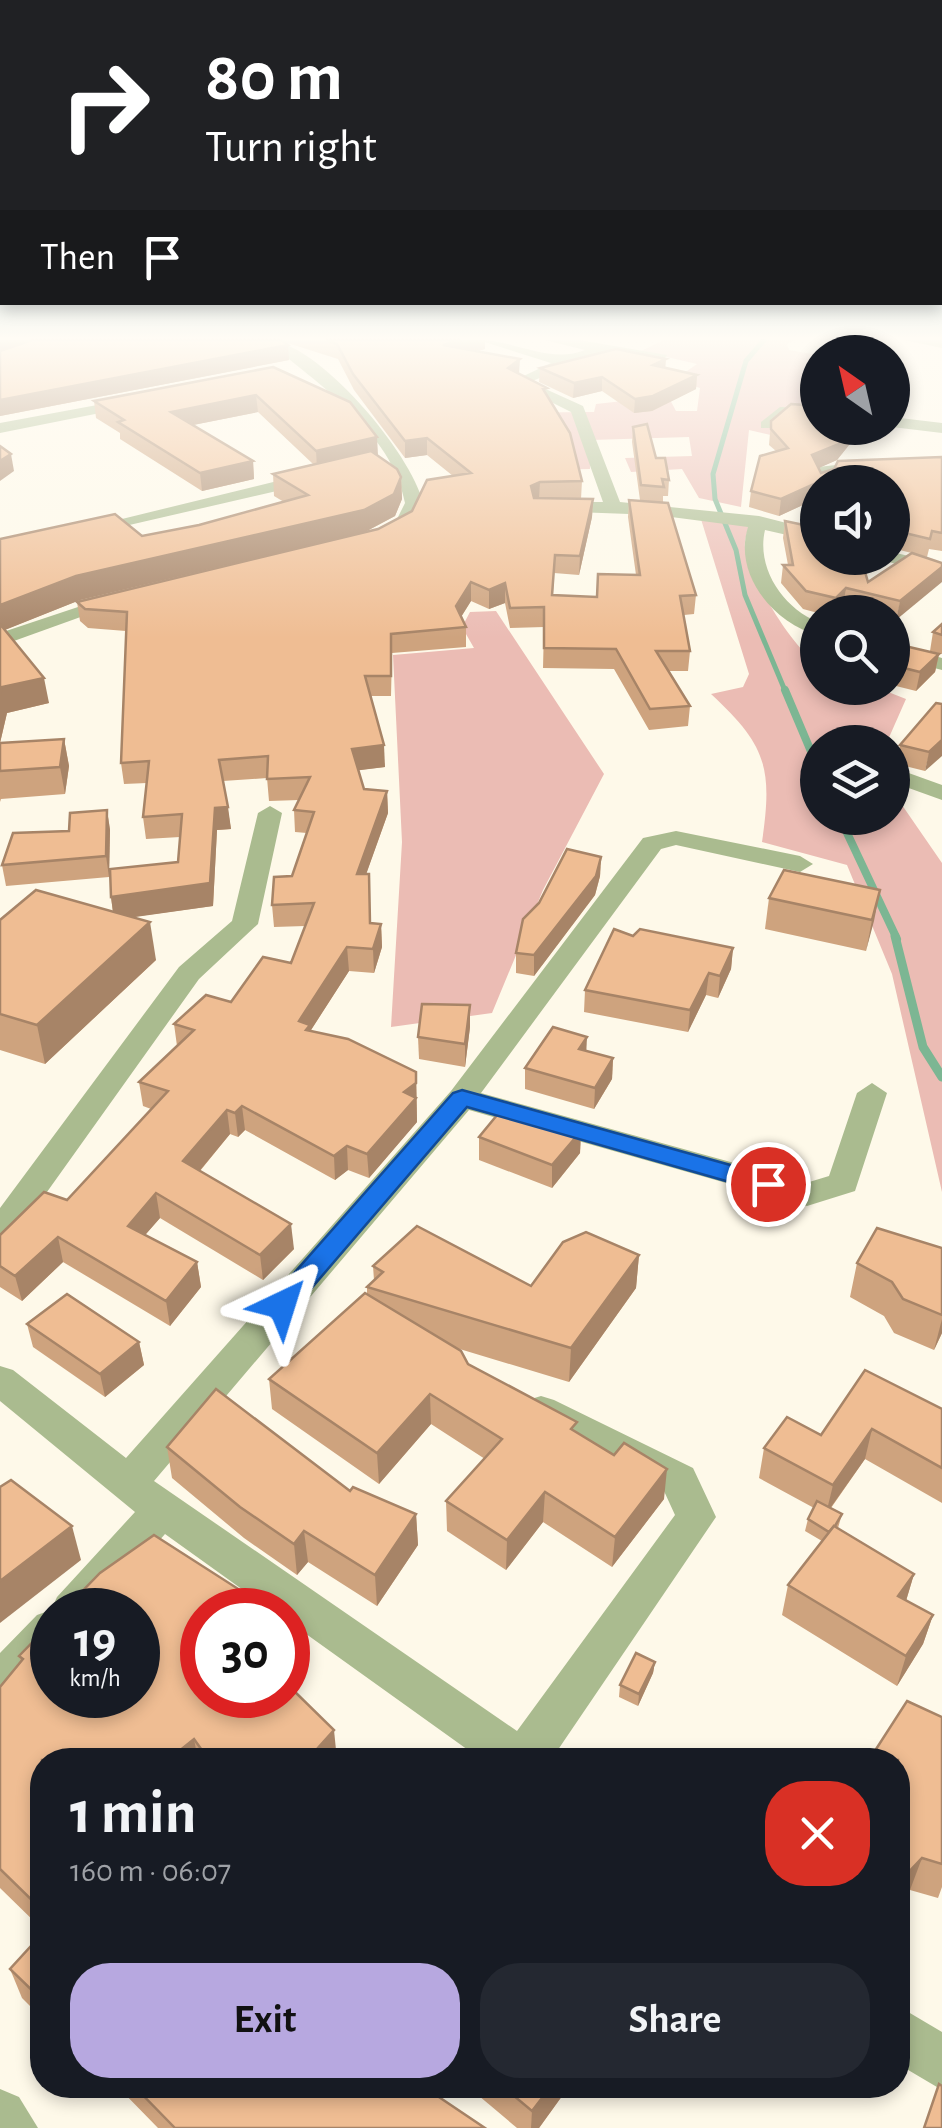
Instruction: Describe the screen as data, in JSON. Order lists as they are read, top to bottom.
{
  "north": "top left",
  "page": {
    "turn": ["80 m", "Turn right"],
    "then": "Then",
    "speed": "19 km/h",
    "limit": "30",
    "heading": ["1 min", "160 m · 06:07"],
    "buttons": ["Exit", "Share"]
  }
}
